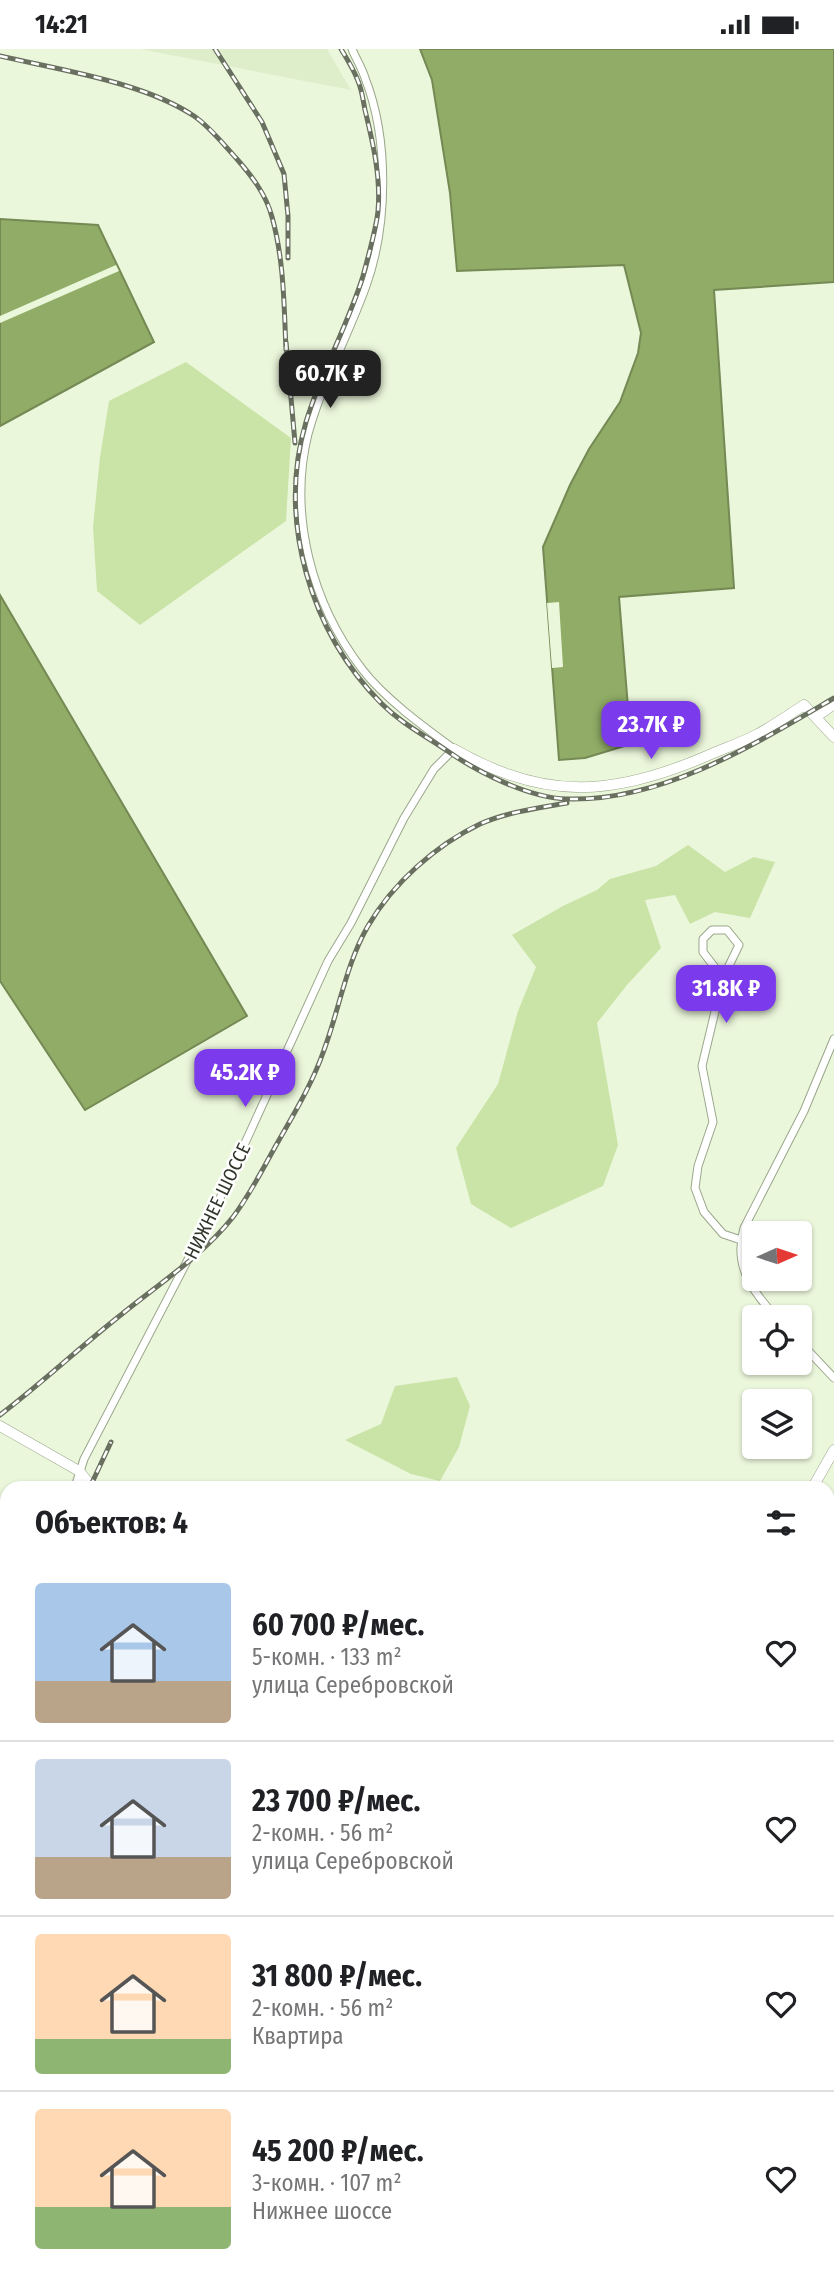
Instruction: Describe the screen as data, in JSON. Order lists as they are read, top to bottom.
{
  "streets": {
    "street": ["НИЖНЕЕ ШОССЕ"]
  },
  "north": "right",
  "page": {
    "status": "14:21",
    "price": [
      "60.7K ₽",
      "23.7K ₽",
      "31.8K ₽",
      "45.2K ₽"
    ],
    "heading": "Объектов: 4",
    "list": [
      {
        "name": "60 700 ₽/мес.",
        "note": "5-комн. · 133 m² · улица Серебровской"
      },
      {
        "name": "23 700 ₽/мес.",
        "note": "2-комн. · 56 m² · улица Серебровской"
      },
      {
        "name": "31 800 ₽/мес.",
        "note": "2-комн. · 56 m² · Квартира"
      },
      {
        "name": "45 200 ₽/мес.",
        "note": "3-комн. · 107 m² · Нижнее шоссе"
      }
    ]
  }
}
